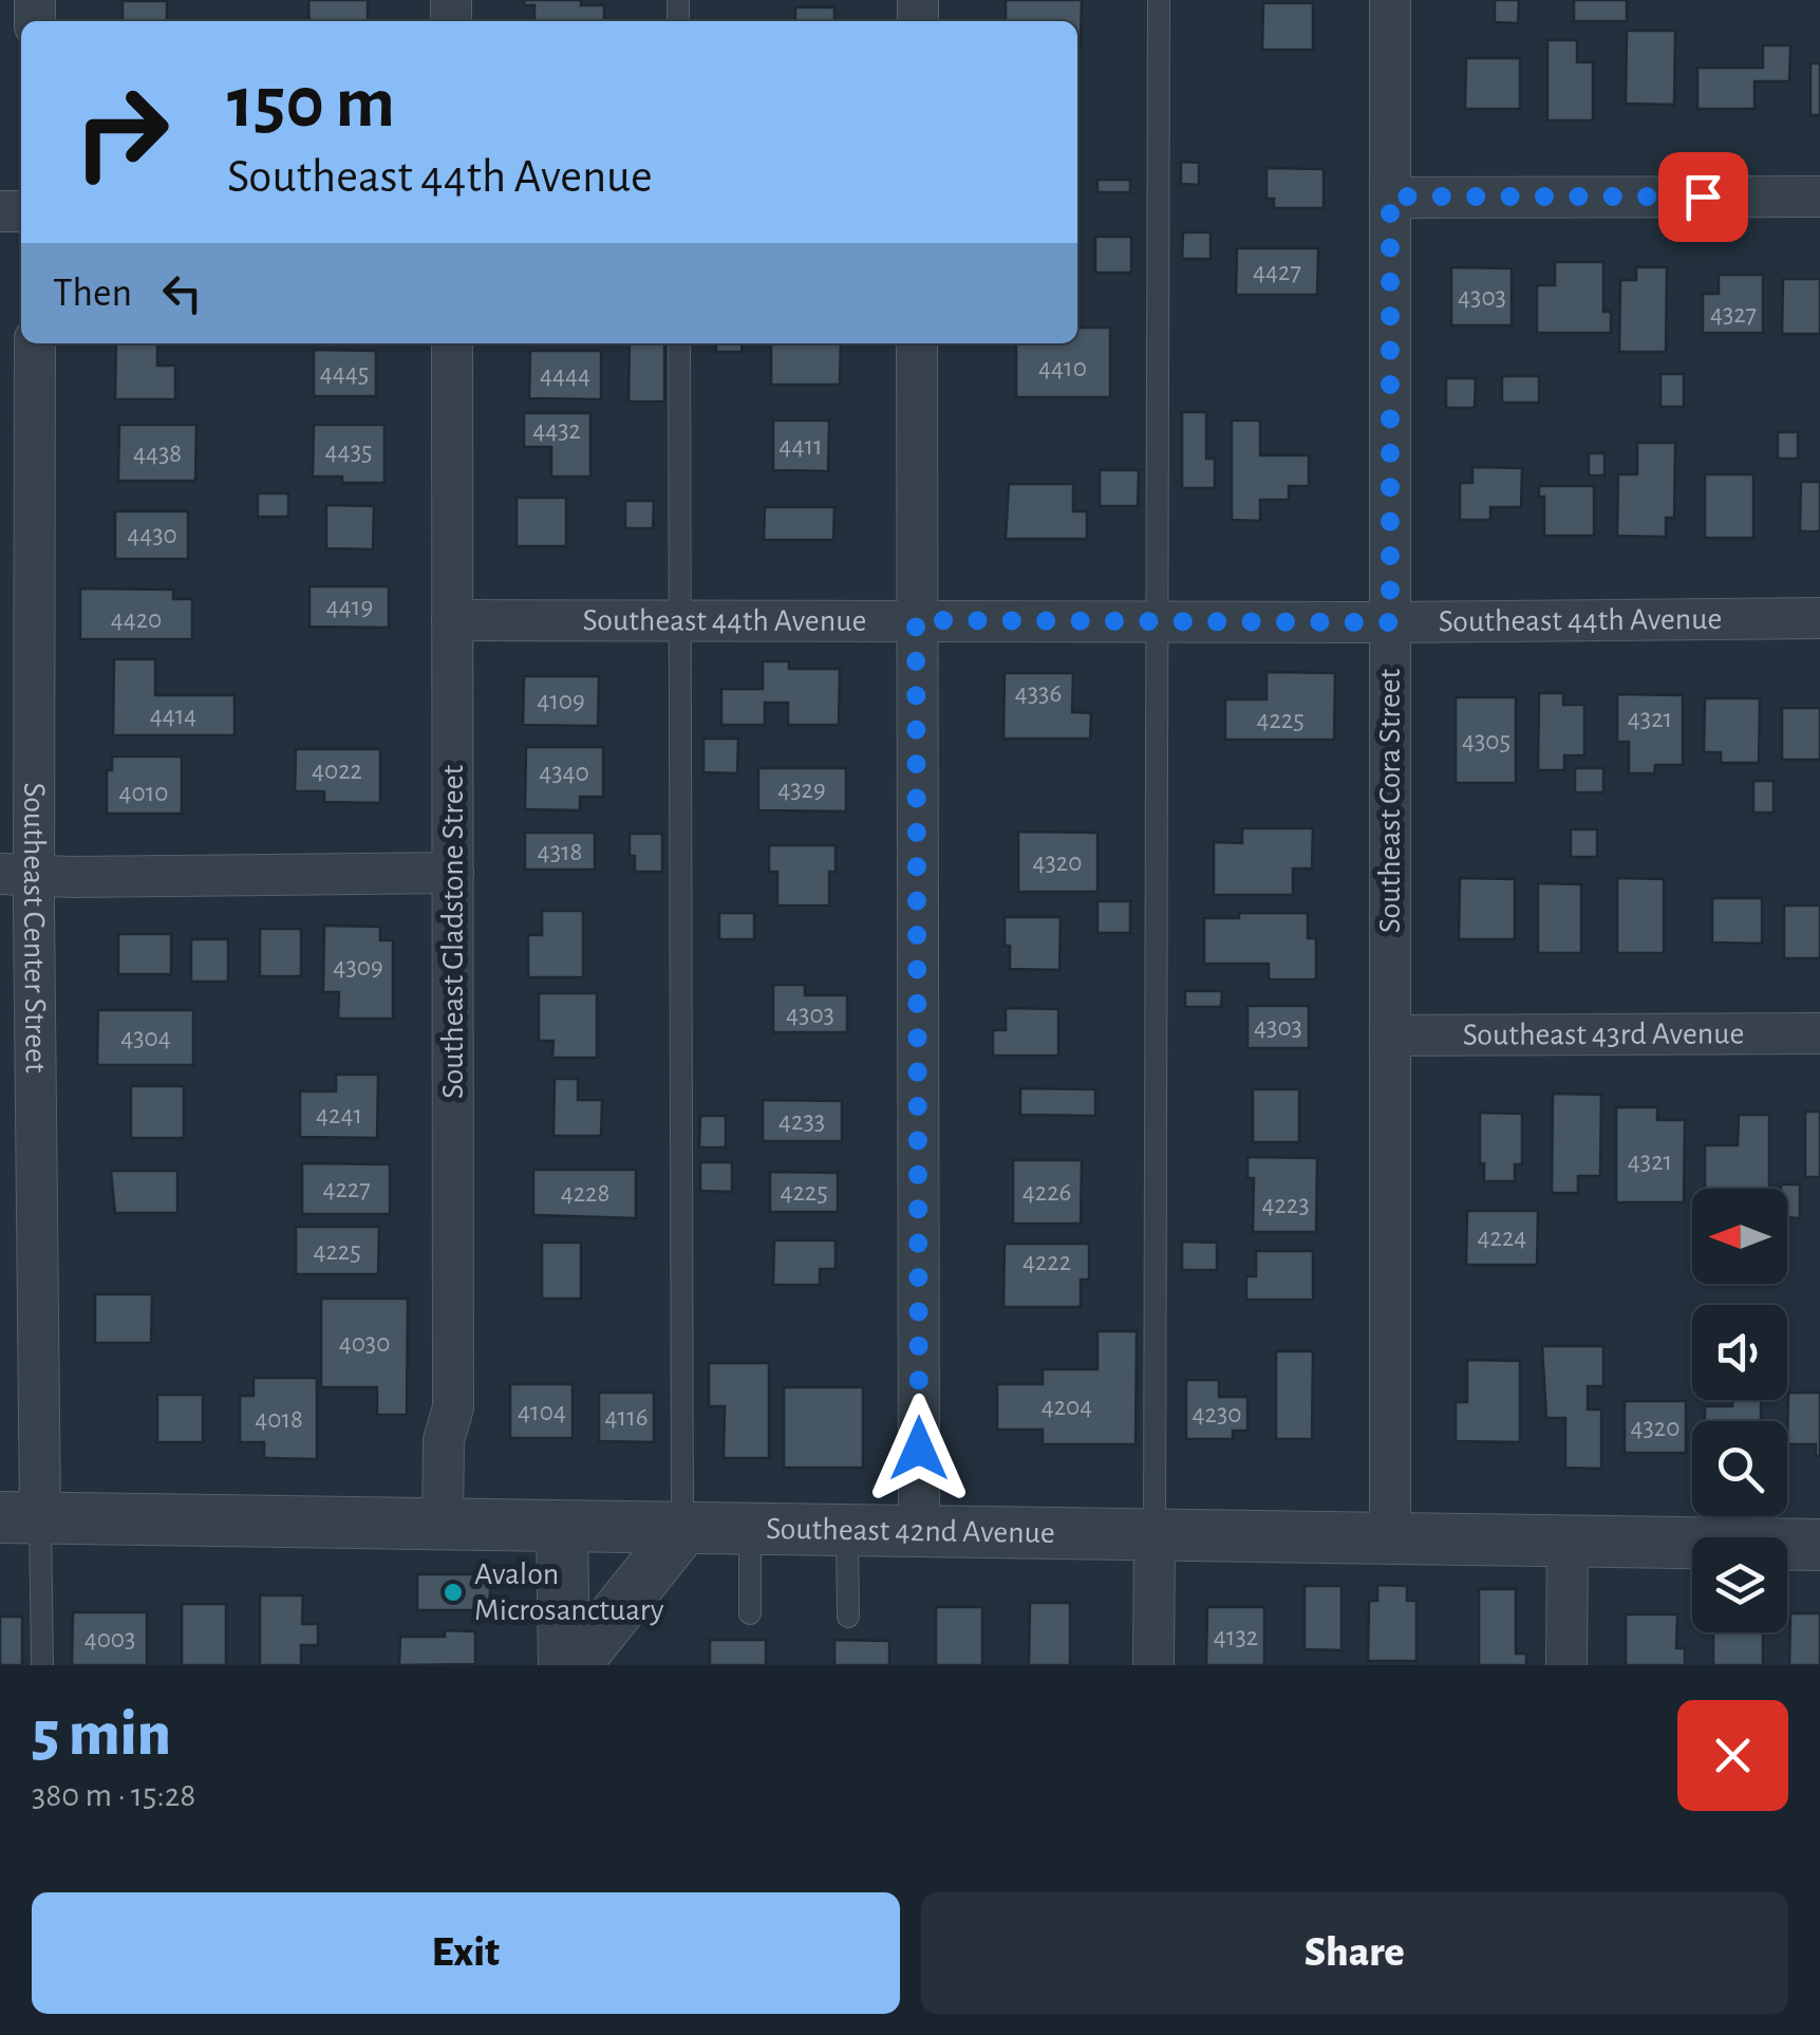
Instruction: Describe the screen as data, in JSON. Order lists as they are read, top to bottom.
{
  "streets": {
    "street": [
      "Southeast 44th Avenue",
      "Southeast Cora Street",
      "Southeast Center Street",
      "Southeast Gladstone Street",
      "Southeast 43rd Avenue",
      "Southeast 42nd Avenue"
    ]
  },
  "crossings": [
    ["Southeast 44th Avenue", "Southeast Cora Street"],
    ["Southeast 44th Avenue", "Southeast Gladstone Street"],
    ["Southeast Cora Street", "Southeast 43rd Avenue"],
    ["Southeast Cora Street", "Southeast 42nd Avenue"],
    ["Southeast Center Street", "Southeast 42nd Avenue"],
    ["Southeast Gladstone Street", "Southeast 42nd Avenue"]
  ],
  "places": ["Avalon Microsanctuary"],
  "house_numbers": [
    "4427",
    "4303",
    "4327",
    "4410",
    "4445",
    "4444",
    "4432",
    "4411",
    "4435",
    "4438",
    "4430",
    "4419",
    "4420",
    "4336",
    "4109",
    "4414",
    "4321",
    "4225",
    "4305",
    "4022",
    "4340",
    "4329",
    "4010",
    "4318",
    "4320",
    "4309",
    "4303",
    "4303",
    "4304",
    "4241",
    "4233",
    "4321",
    "4227",
    "4225",
    "4226",
    "4228",
    "4223",
    "4224",
    "4225",
    "4222",
    "4030",
    "4204",
    "4104",
    "4230",
    "4116",
    "4018",
    "4320",
    "4132",
    "4003"
  ],
  "north": "left",
  "page": {
    "turn": ["150 m", "Southeast 44th Avenue"],
    "then": "Then",
    "heading": ["5 min", "380 m · 15:28"],
    "buttons": ["Exit", "Share"]
  }
}
